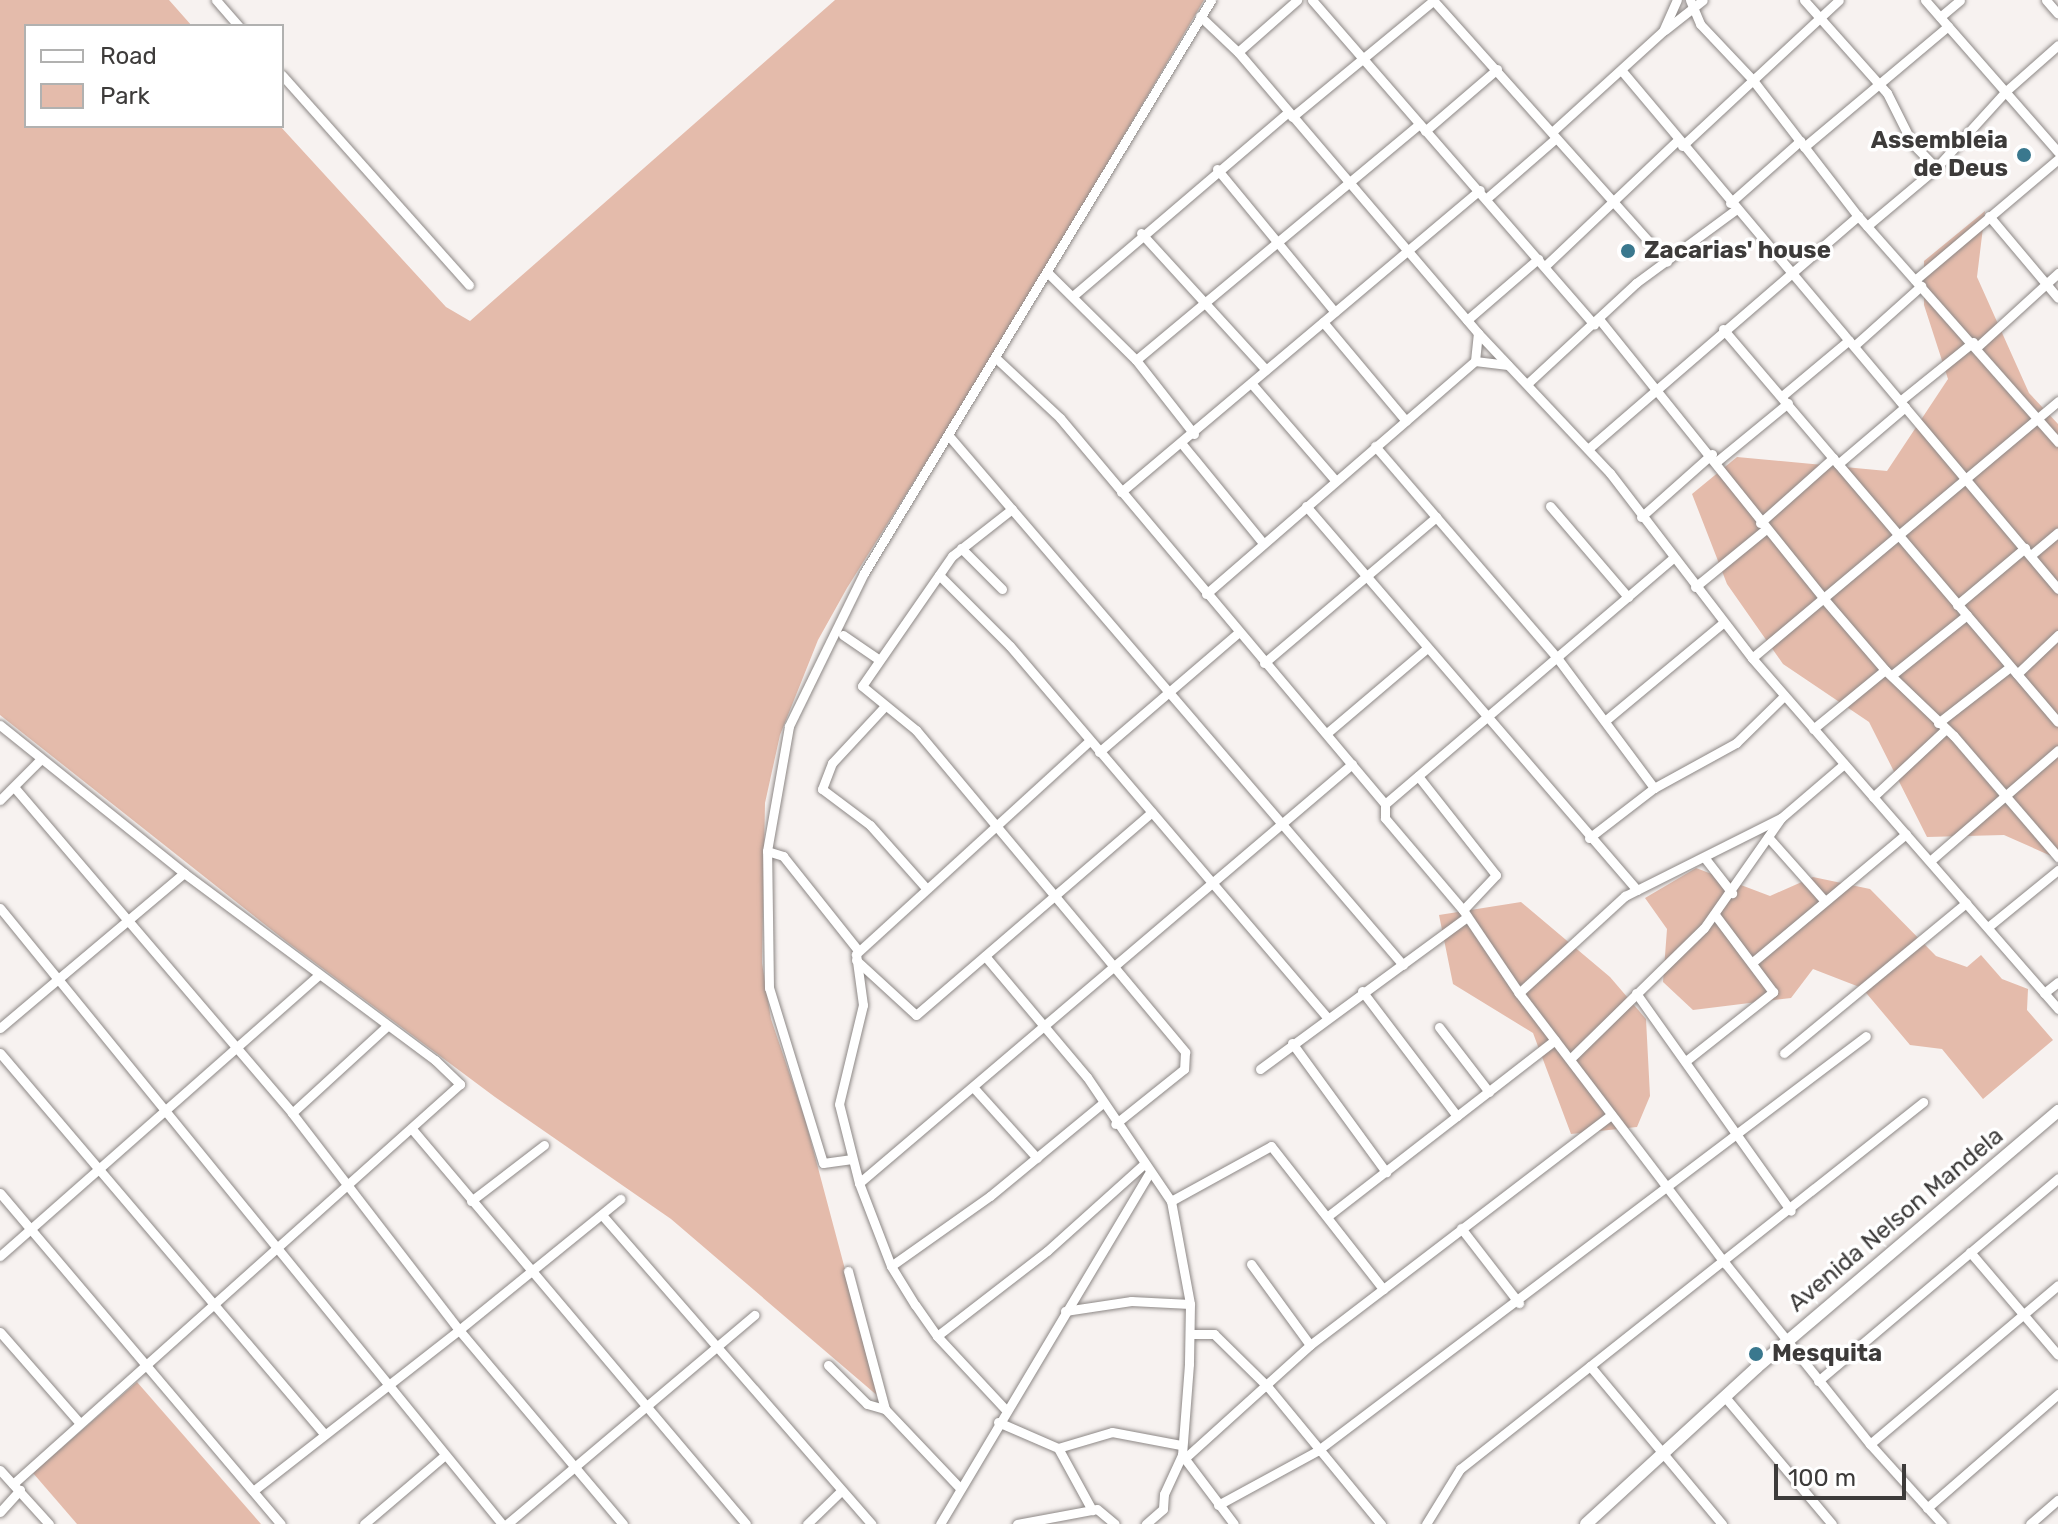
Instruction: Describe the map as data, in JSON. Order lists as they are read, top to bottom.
{
  "streets": {
    "street": ["Avenida Nelson Mandela"]
  },
  "places": ["Assembleia de Deus", "Zacarias' house", "Mesquita"],
  "legend": ["Road", "Park"],
  "scale_bar": "100 m"
}
